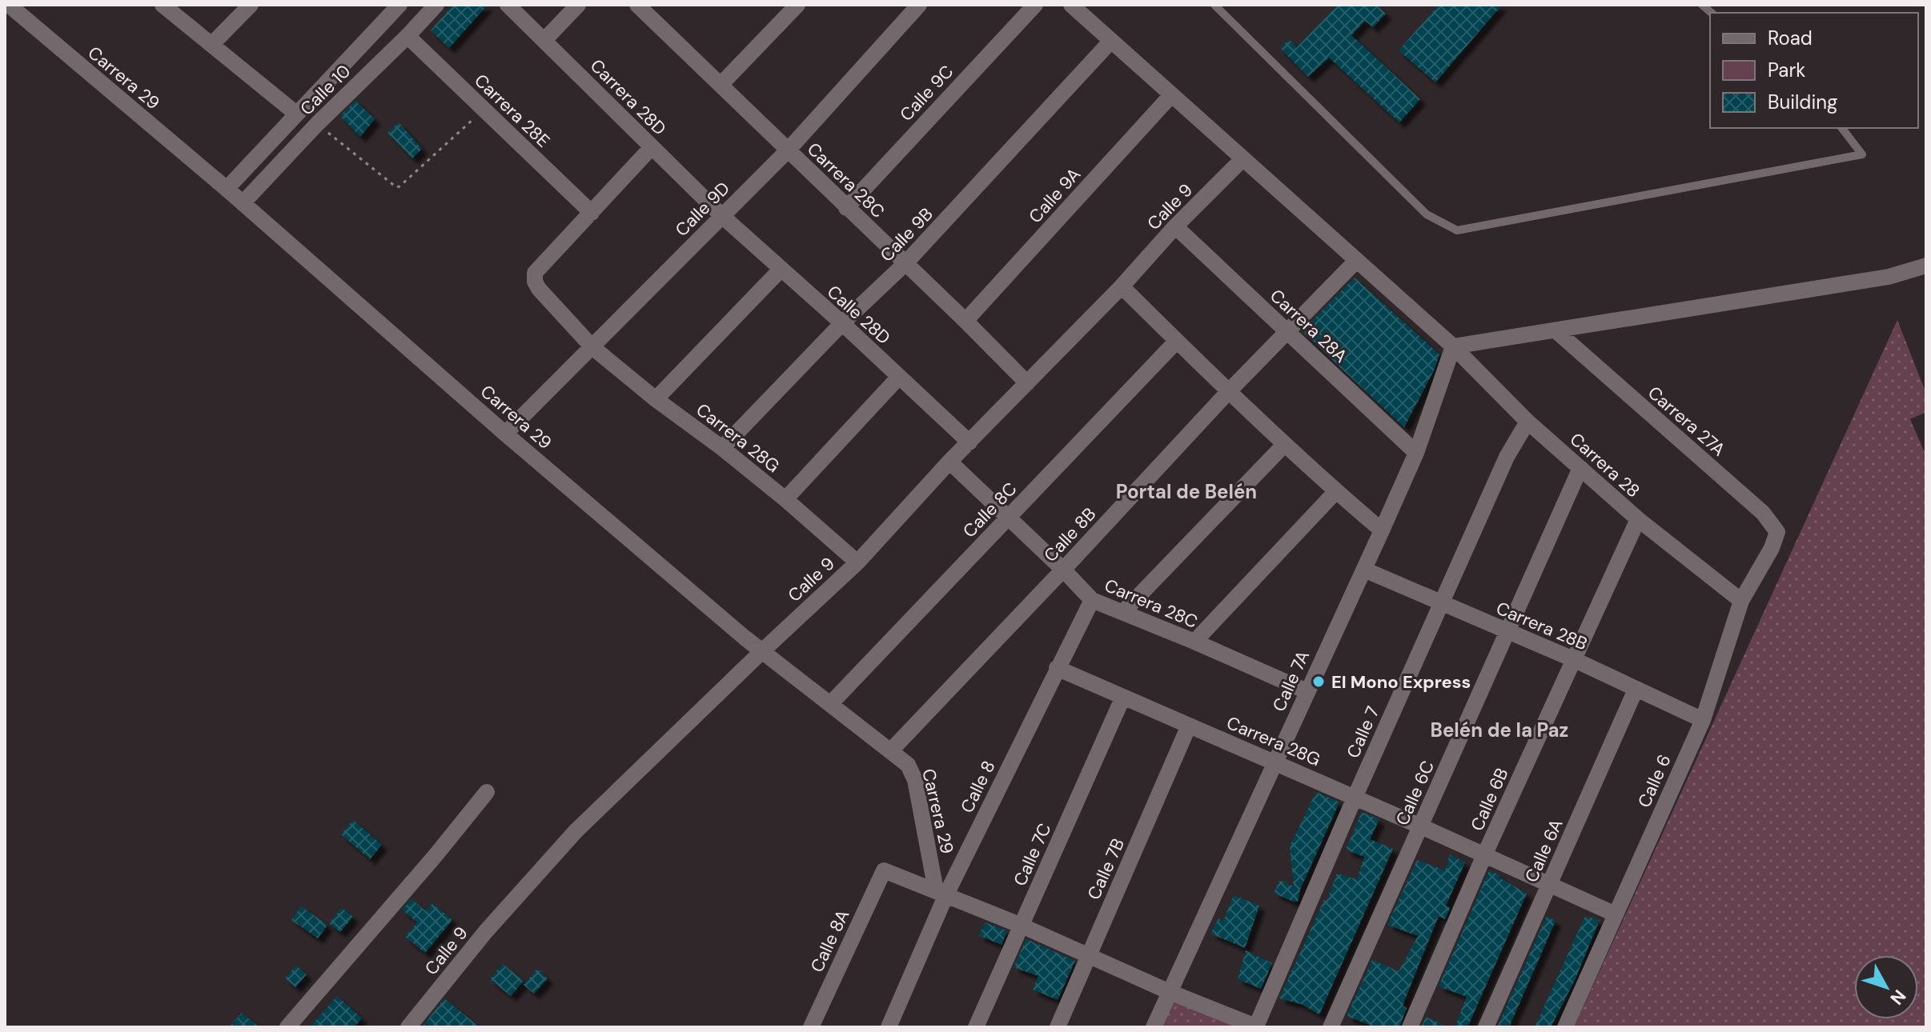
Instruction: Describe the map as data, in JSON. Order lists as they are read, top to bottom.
{
  "streets": {
    "street": [
      "Carrera 29",
      "Calle 10",
      "Calle 9C",
      "Carrera 28D",
      "Carrera 28E",
      "Carrera 28C",
      "Calle 9A",
      "Calle 9",
      "Calle 9D",
      "Calle 9B",
      "Calle 28D",
      "Carrera 28A",
      "Carrera 27A",
      "Carrera 28G",
      "Carrera 28",
      "Calle 8C",
      "Calle 8B",
      "Carrera 28B",
      "Calle 7A",
      "Calle 7",
      "Calle 6",
      "Calle 8",
      "Calle 6C",
      "Calle 6B",
      "Calle 6A",
      "Calle 7C",
      "Calle 7B",
      "Calle 8A"
    ]
  },
  "crossings": [
    ["Carrera 29", "Calle 10"],
    ["Carrera 29", "Calle 9"],
    ["Carrera 29", "Calle 9D"],
    ["Carrera 29", "Calle 8C"],
    ["Carrera 29", "Calle 8B"],
    ["Carrera 29", "Calle 8"],
    ["Carrera 29", "Calle 8A"],
    ["Calle 10", "Carrera 28E"],
    ["Calle 9C", "Carrera 28C"],
    ["Carrera 28D", "Calle 9D"],
    ["Carrera 28D", "Calle 28D"],
    ["Carrera 28D", "Carrera 28G"],
    ["Carrera 28E", "Carrera 28G"],
    ["Carrera 28C", "Calle 9A"],
    ["Carrera 28C", "Calle 9"],
    ["Carrera 28C", "Calle 9D"],
    ["Carrera 28C", "Calle 9B"],
    ["Carrera 28C", "Calle 8C"],
    ["Carrera 28C", "Calle 8B"],
    ["Carrera 28C", "Calle 7A"],
    ["Carrera 28C", "Calle 8"],
    ["Calle 9A", "Carrera 28"],
    ["Calle 9", "Calle 28D"],
    ["Calle 9", "Carrera 28A"],
    ["Calle 9", "Carrera 28G"],
    ["Calle 9", "Carrera 28"],
    ["Calle 9D", "Calle 28D"],
    ["Calle 9D", "Carrera 28G"],
    ["Calle 9B", "Calle 28D"],
    ["Calle 9B", "Carrera 28G"],
    ["Calle 9B", "Carrera 28"],
    ["Carrera 28A", "Calle 8B"],
    ["Carrera 28A", "Calle 7A"],
    ["Carrera 27A", "Calle 6"],
    ["Carrera 28G", "Calle 7A"],
    ["Carrera 28G", "Calle 7"],
    ["Carrera 28G", "Calle 6"],
    ["Carrera 28G", "Calle 8"],
    ["Carrera 28G", "Calle 6C"],
    ["Carrera 28G", "Calle 6B"],
    ["Carrera 28G", "Calle 6A"],
    ["Carrera 28G", "Calle 7C"],
    ["Carrera 28G", "Calle 7B"],
    ["Carrera 28", "Calle 8B"],
    ["Carrera 28", "Calle 7A"],
    ["Carrera 28", "Calle 7"],
    ["Carrera 28", "Calle 6"],
    ["Carrera 28", "Calle 6C"],
    ["Carrera 28", "Calle 6B"],
    ["Carrera 28B", "Calle 7A"],
    ["Carrera 28B", "Calle 7"],
    ["Carrera 28B", "Calle 6"],
    ["Carrera 28B", "Calle 6C"],
    ["Carrera 28B", "Calle 6B"],
    ["Carrera 28B", "Calle 6A"],
    ["Calle 8", "Calle 8A"]
  ],
  "districts": ["Portal de Belén", "Belén de la Paz"],
  "places": ["El Mono Express"],
  "legend": ["Road", "Park", "Building"],
  "north": "bottom right"
}
